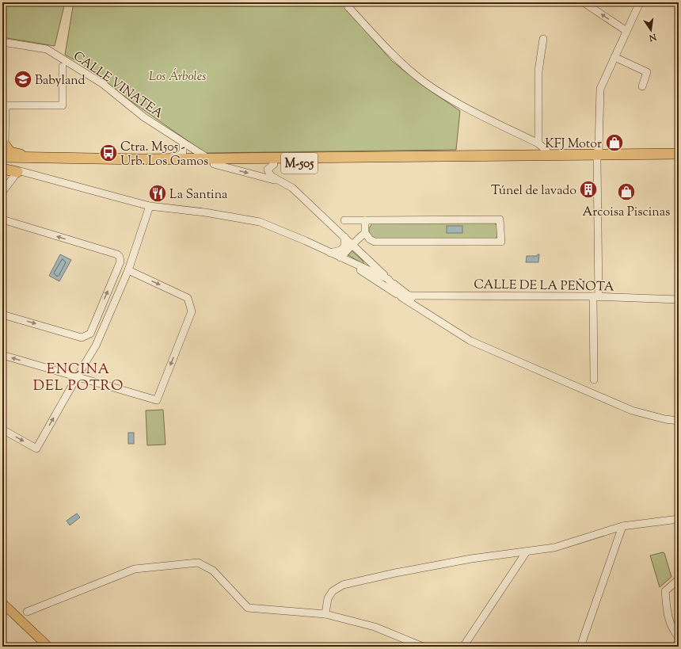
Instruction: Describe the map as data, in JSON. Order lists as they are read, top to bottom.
{
  "streets": {
    "highway": ["M-505"],
    "street": ["CALLE VINATEA", "CALLE DE LA PEÑOTA"]
  },
  "crossings": [
    ["CALLE VINATEA", "M-505"]
  ],
  "districts": ["ENCINA DEL POTRO"],
  "parks": ["Los Árboles"],
  "places": {
    "school or university": ["Babyland"],
    "shop": ["KFJ Motor", "Arcoisa Piscinas"],
    "bus stop": ["Ctra. M505 - Urb. Los Gamos"],
    "building": ["Túnel de lavado"],
    "restaurant": ["La Santina"]
  },
  "north": "bottom"
}
